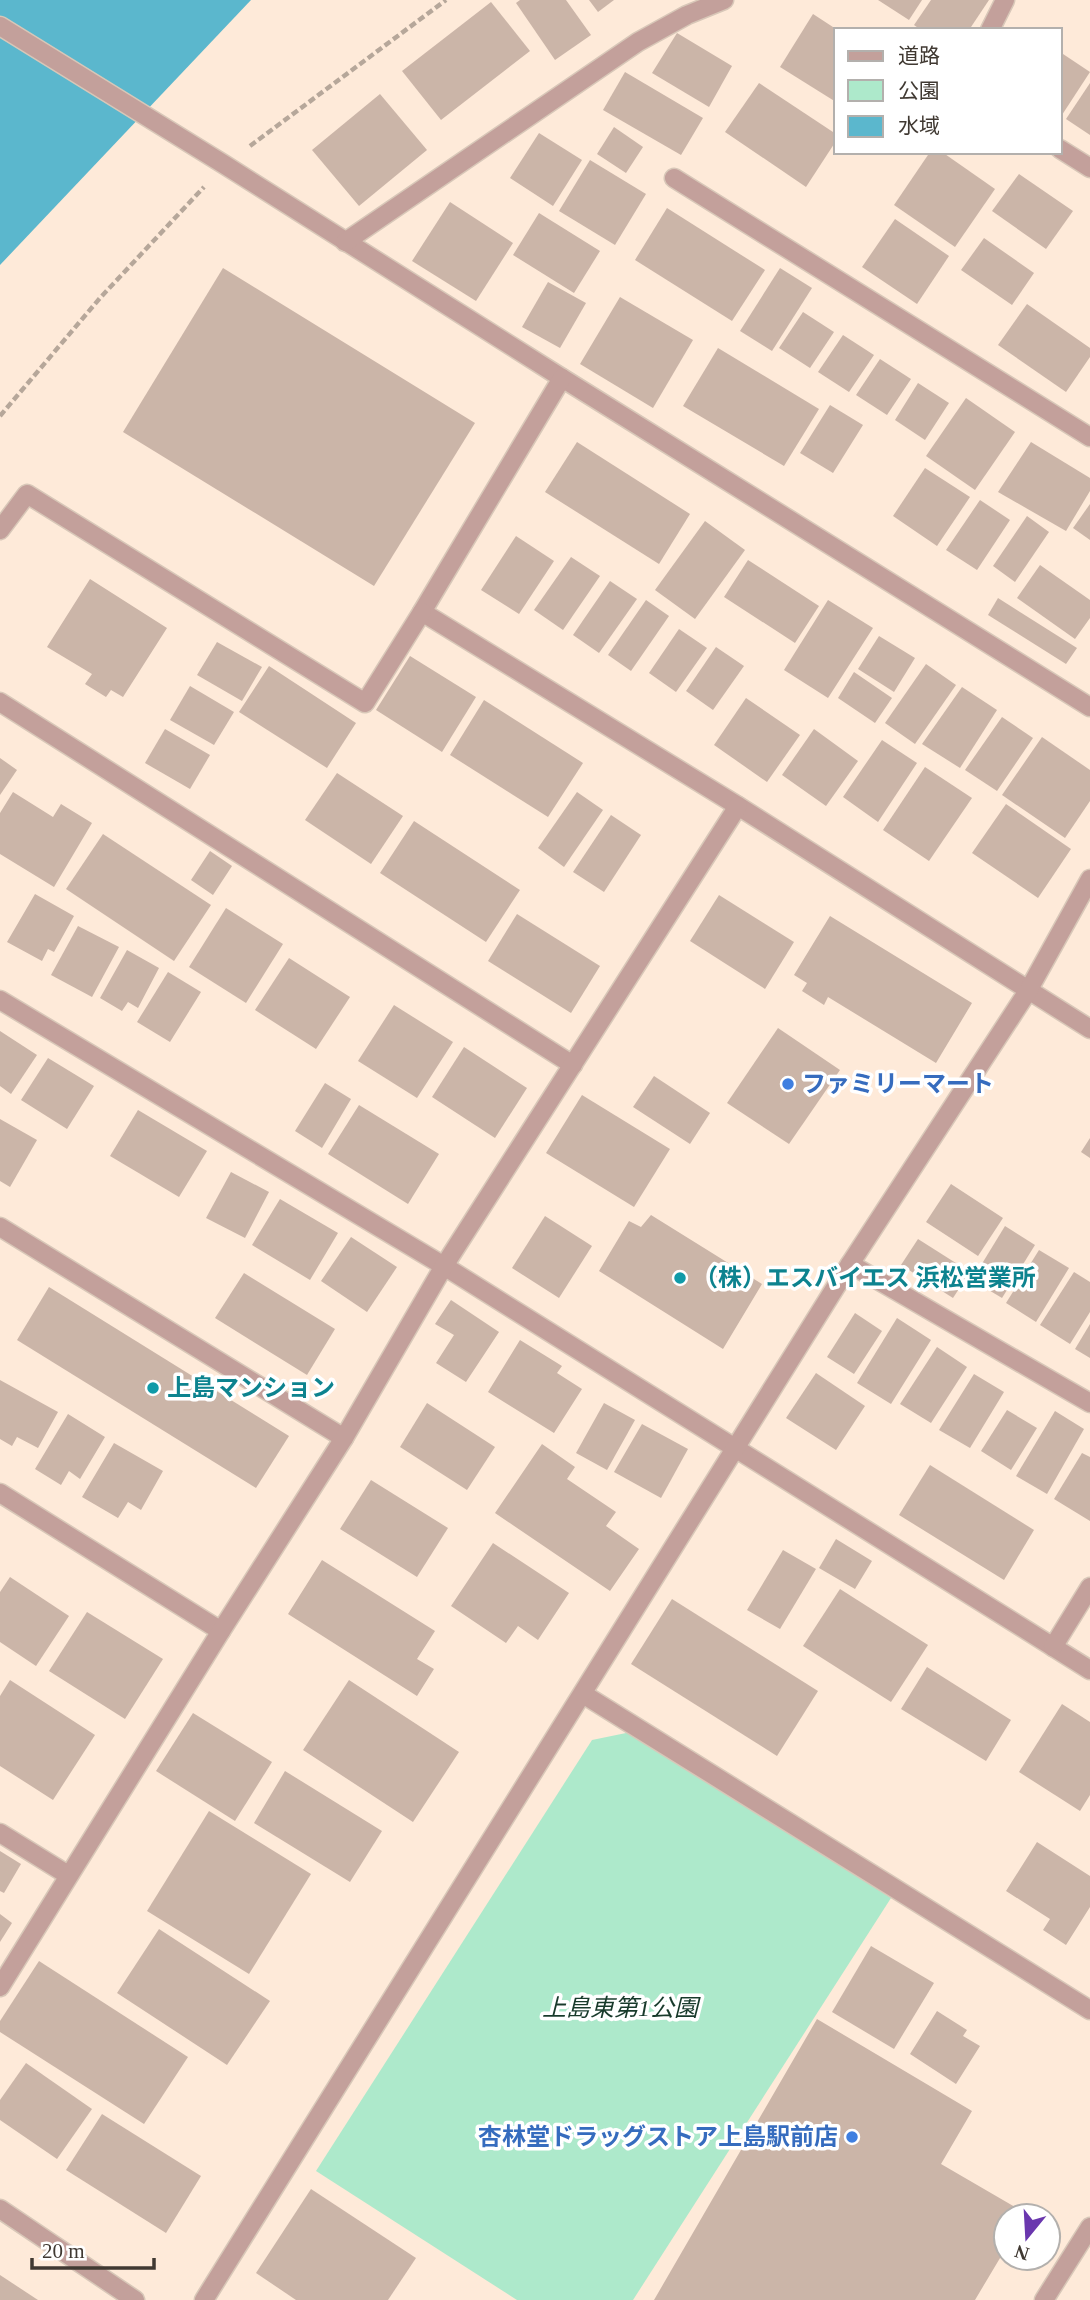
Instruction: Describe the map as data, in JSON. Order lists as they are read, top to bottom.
{
  "parks": ["上島東第1公園"],
  "places": [
    "ファミリーマート",
    "（株）エスバイエス 浜松営業所",
    "上島マンション",
    "杏林堂ドラッグストア上島駅前店"
  ],
  "legend": ["道路", "公園", "水域"],
  "scale_bar": "20 m",
  "north": "bottom"
}
